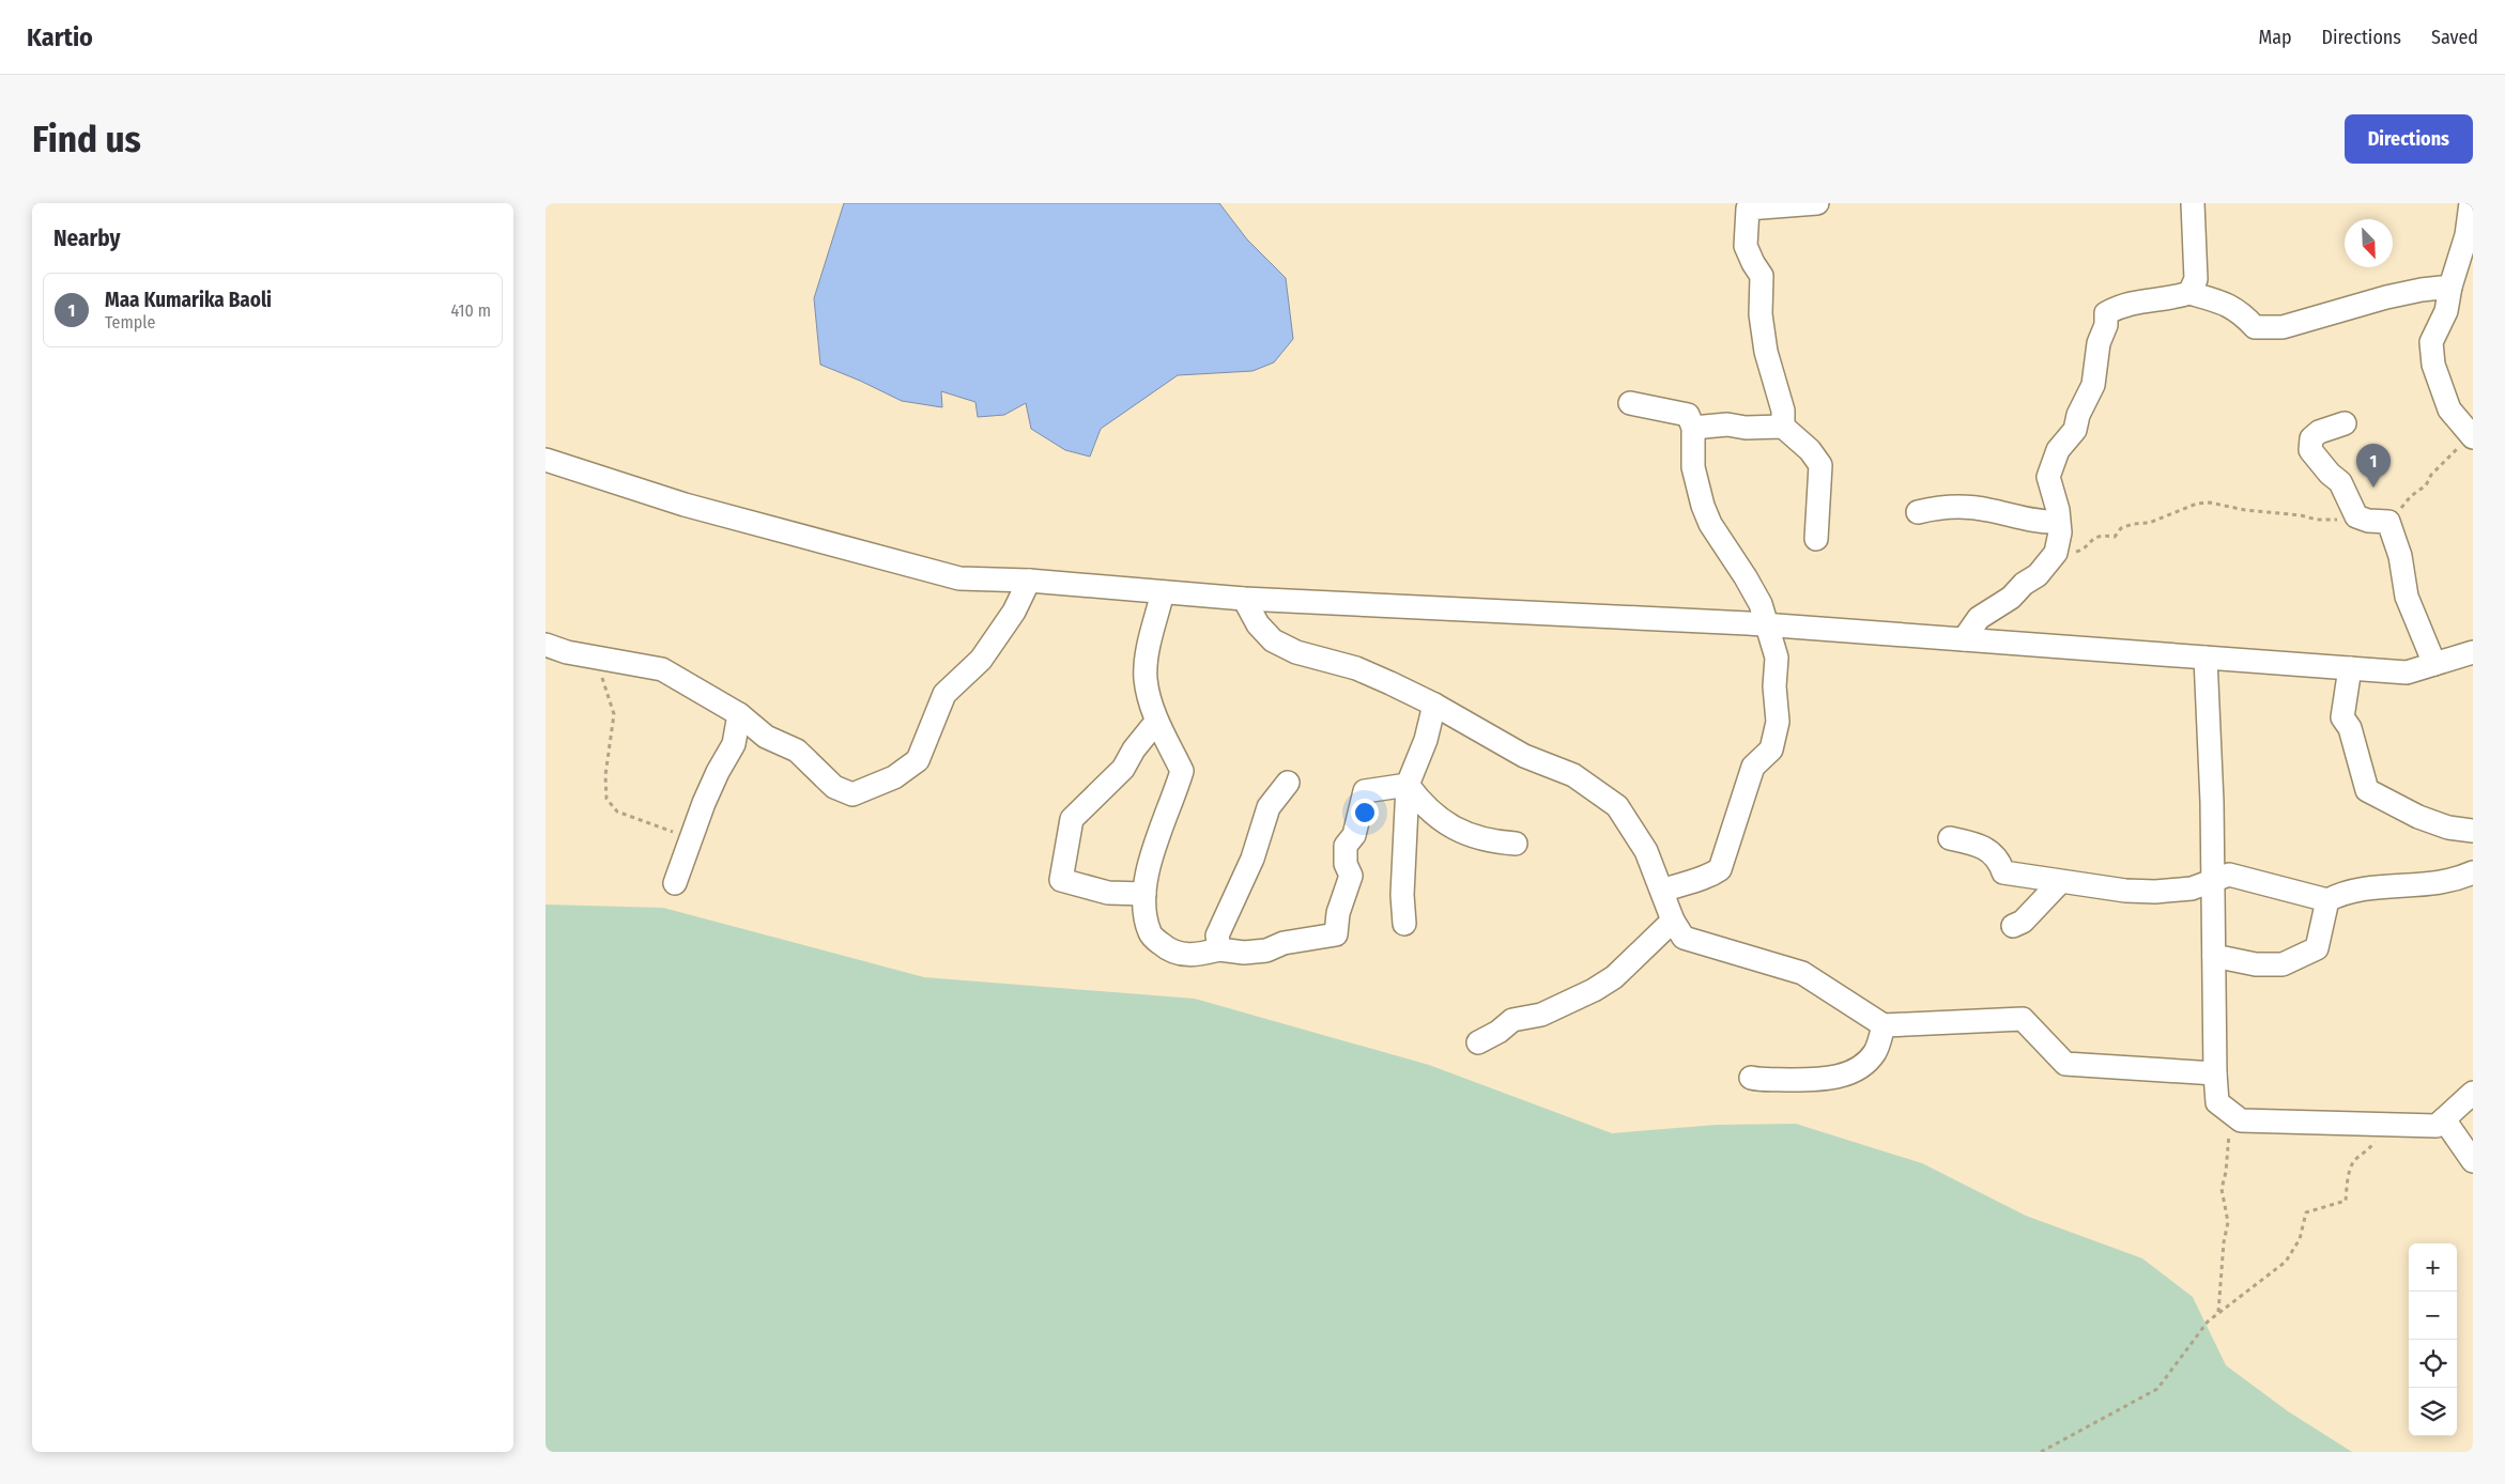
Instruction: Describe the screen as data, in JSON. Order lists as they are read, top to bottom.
{
  "north": "bottom right",
  "page": {
    "header": "Kartio",
    "nav": ["Map", "Directions", "Saved"],
    "buttons": "Directions",
    "title": "Find us",
    "heading": "Nearby",
    "list": [
      {
        "mark": "1",
        "name": "Maa Kumarika Baoli",
        "note": "Temple",
        "value": "410 m"
      }
    ],
    "pins": "1",
    "map_buttons": ["+", "−"]
  }
}
